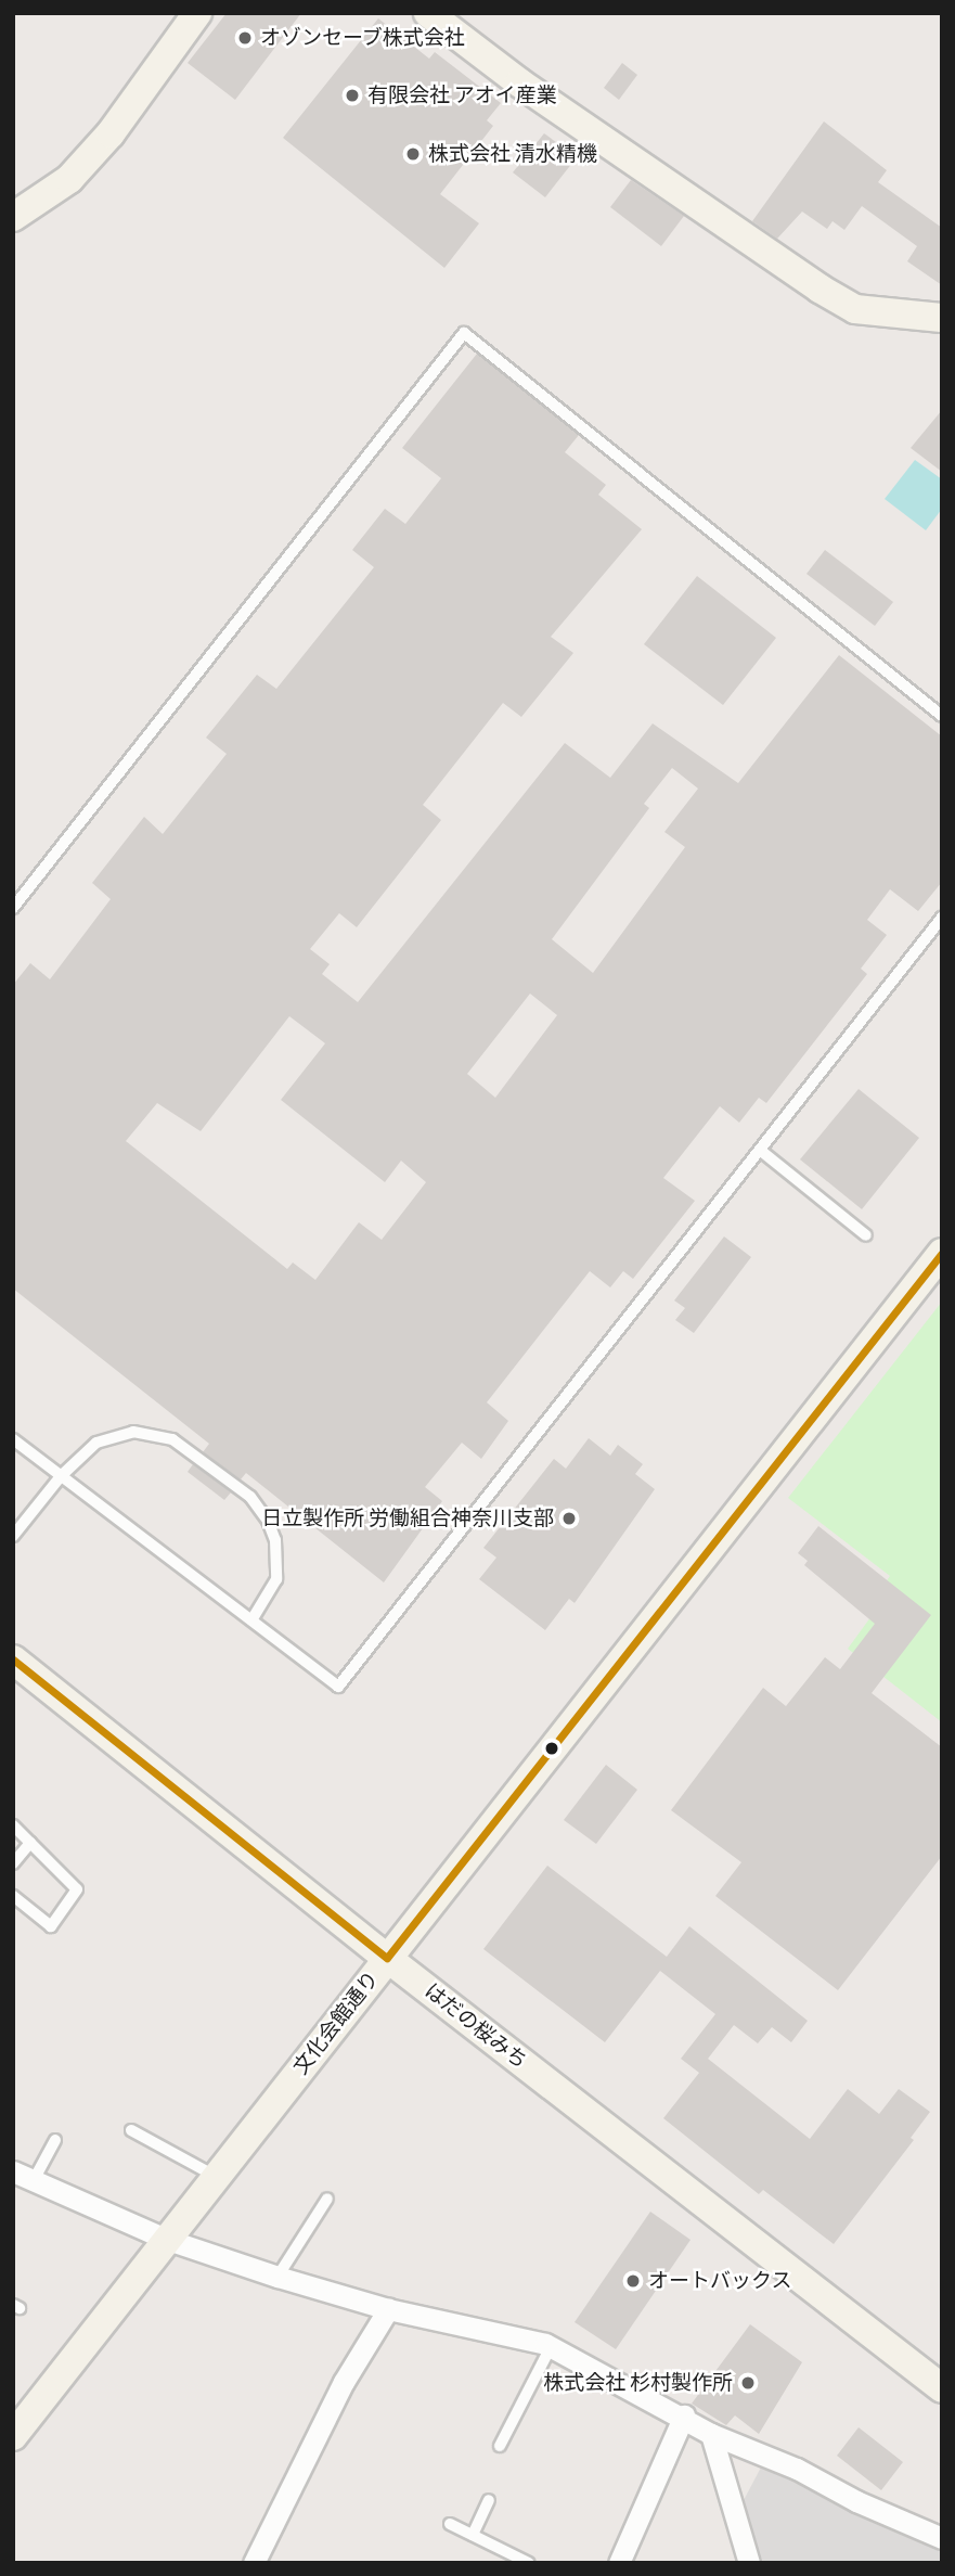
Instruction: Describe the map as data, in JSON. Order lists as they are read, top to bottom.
{
  "streets": {
    "street": ["文化会館通り", "はだの桜みち"]
  },
  "crossings": [
    ["文化会館通り", "はだの桜みち"]
  ],
  "places": [
    "オゾンセーブ株式会社",
    "有限会社 アオイ産業",
    "株式会社 清水精機",
    "日立製作所 労働組合神奈川支部",
    "オートバックス",
    "株式会社 杉村製作所"
  ]
}
